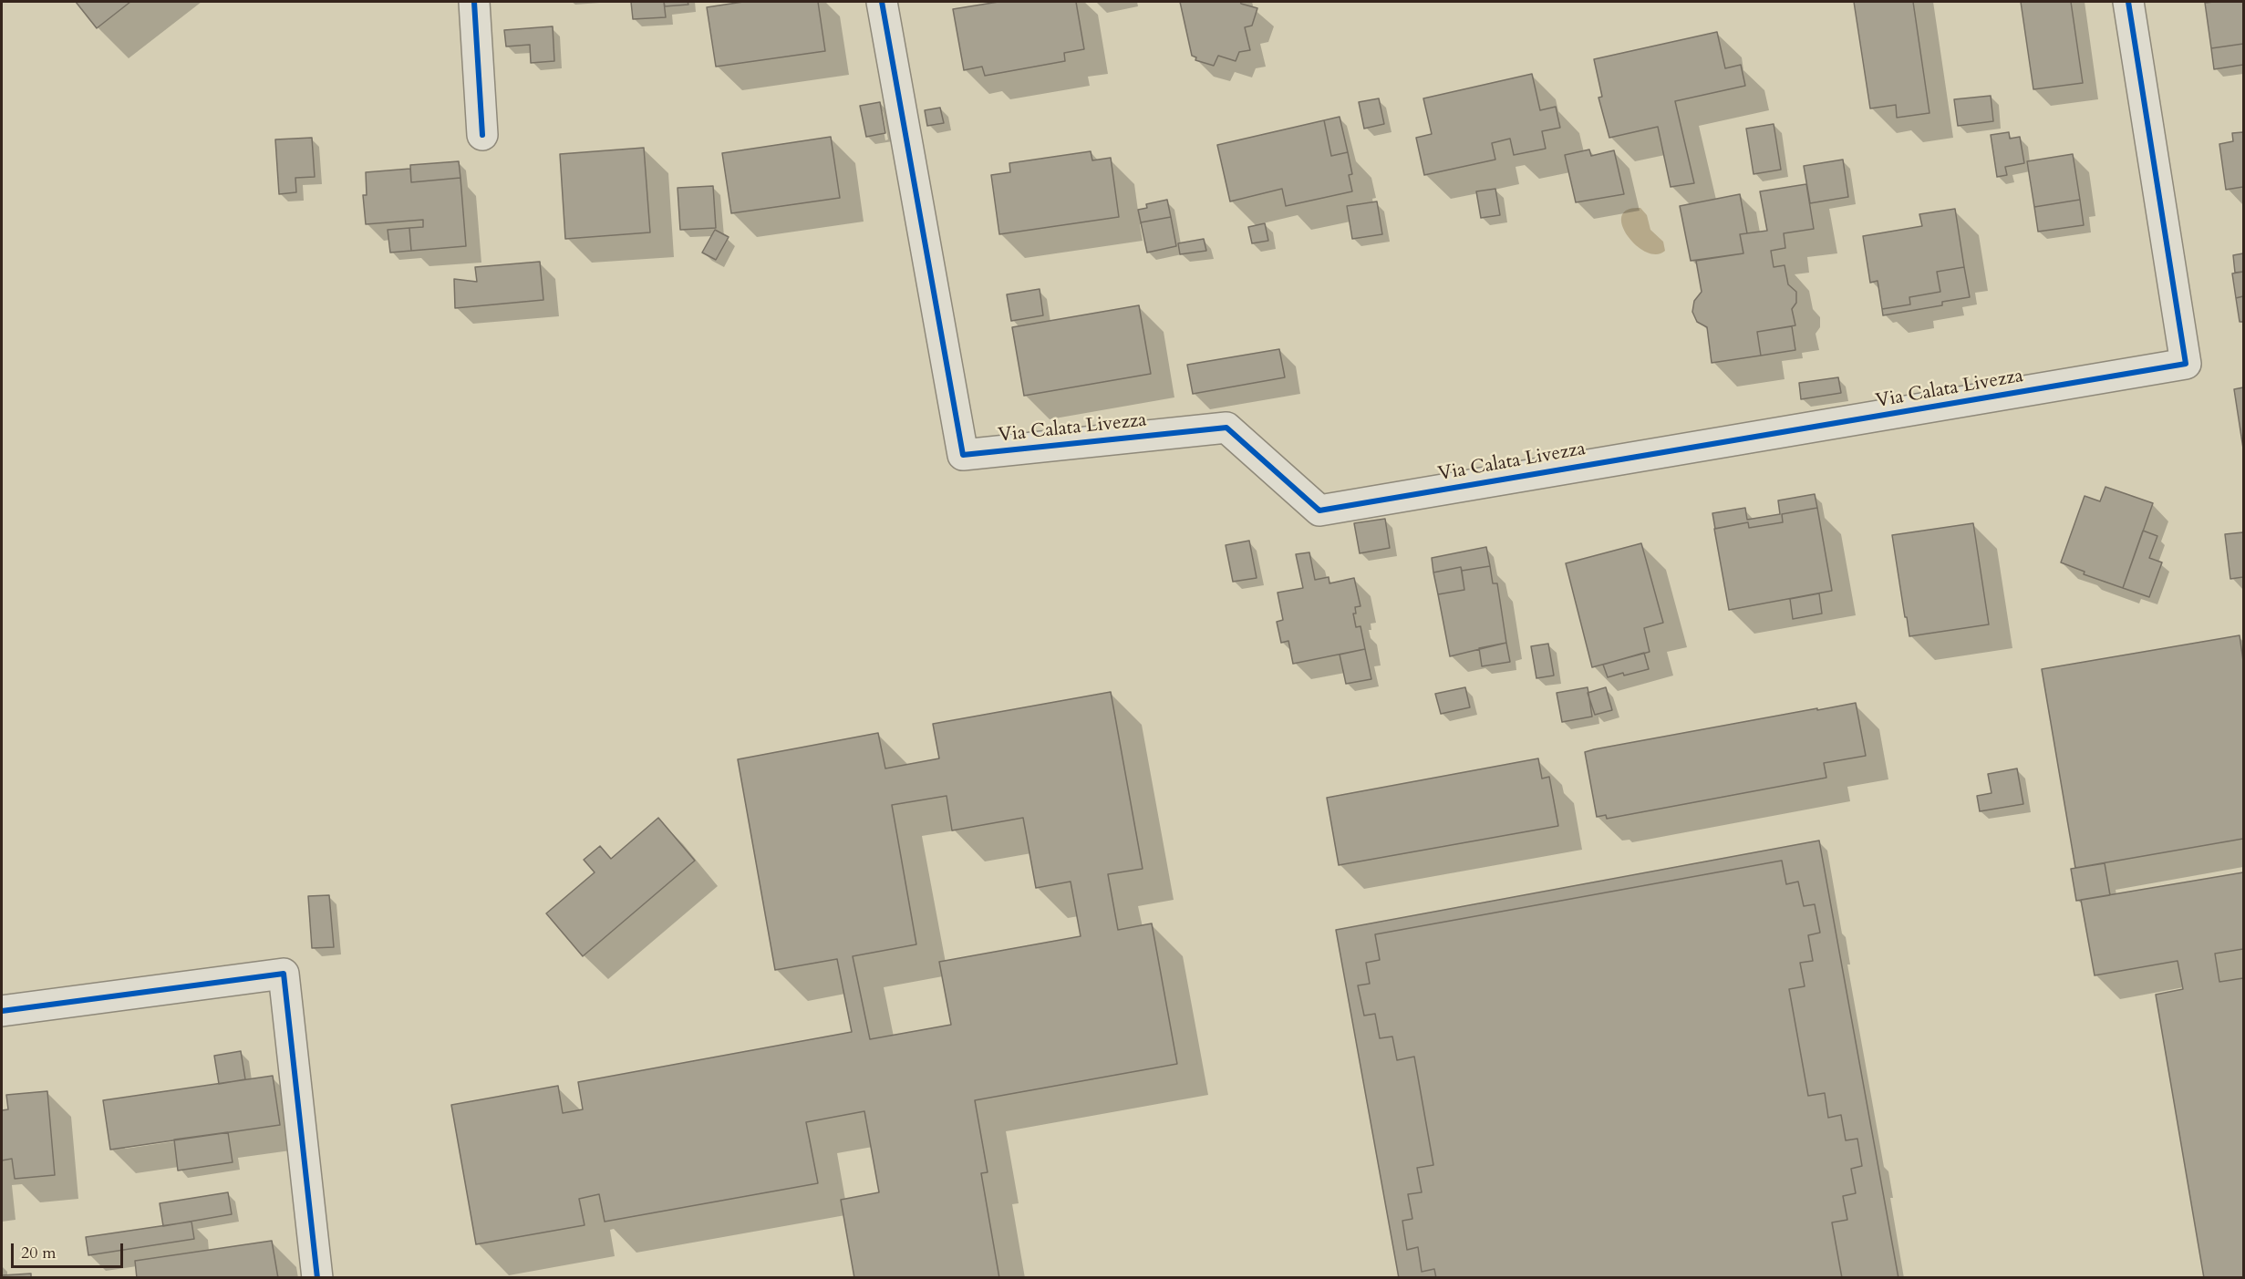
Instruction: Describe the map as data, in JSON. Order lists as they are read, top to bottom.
{
  "streets": {
    "street": ["Via Calata Livezza"]
  },
  "scale_bar": "20 m"
}
